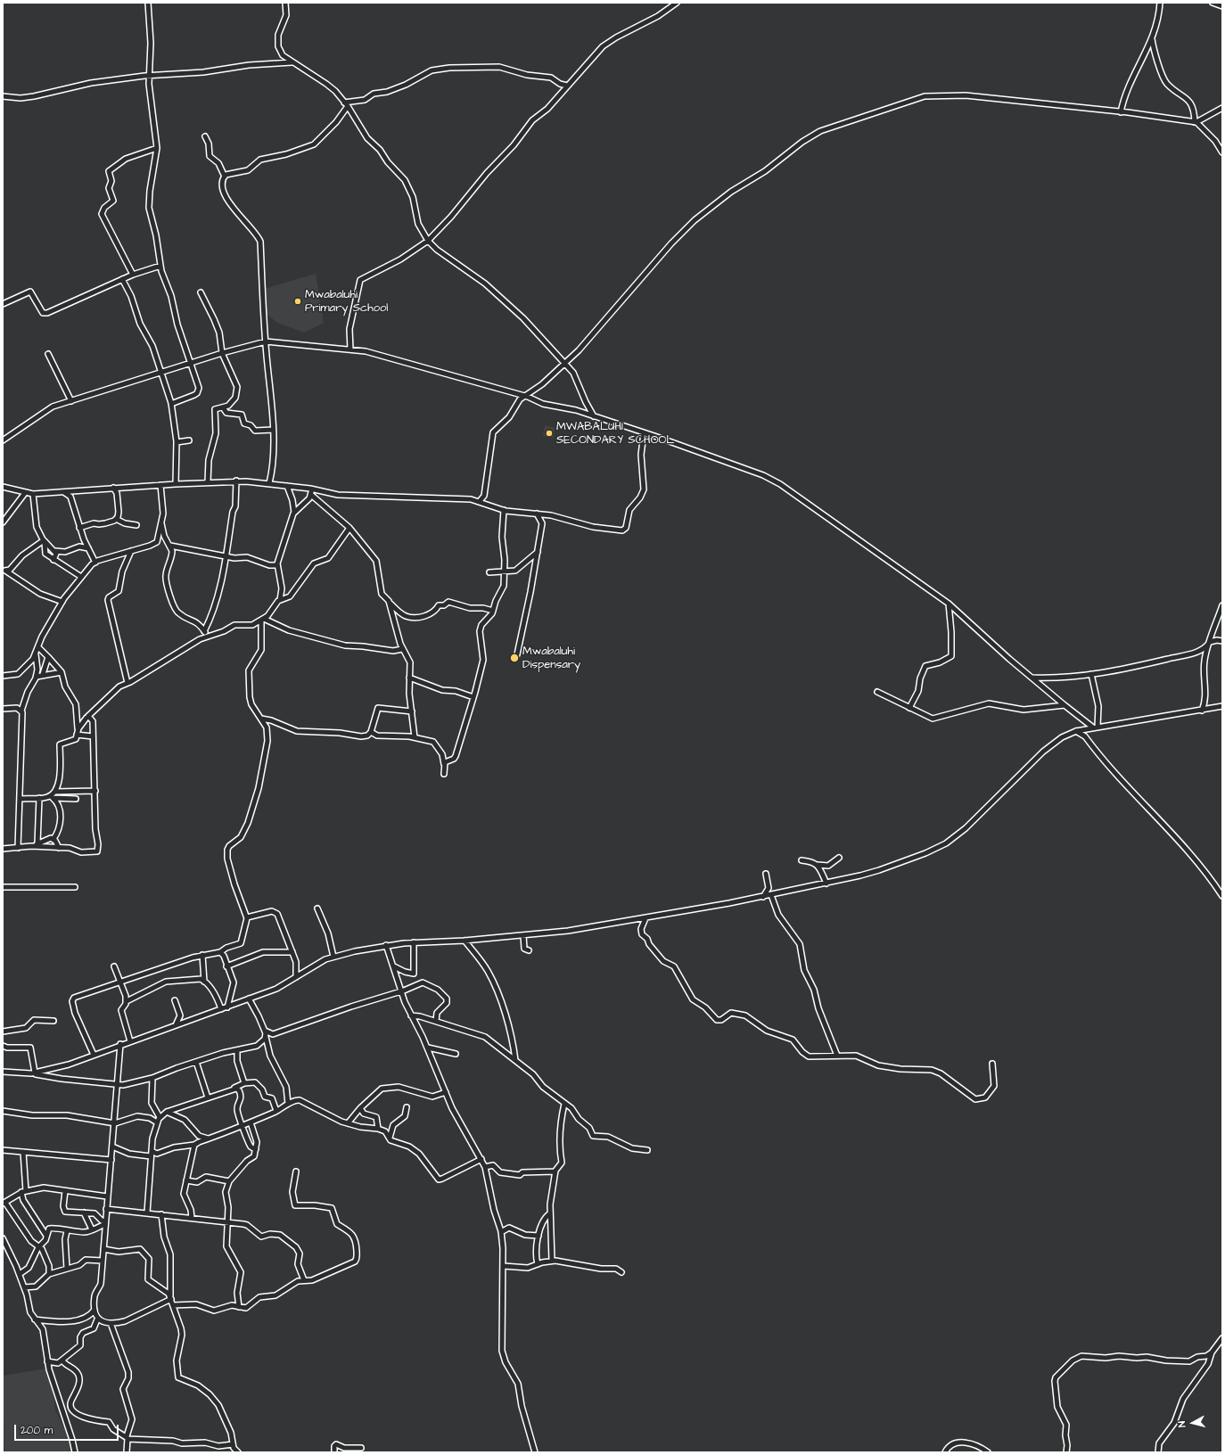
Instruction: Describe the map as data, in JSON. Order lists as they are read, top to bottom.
{
  "places": ["Mwabaluhi Primary School", "MWABALUHI SECONDARY SCHOOL", "Mwabaluhi Dispensary"],
  "scale_bar": "200 m",
  "north": "left"
}
